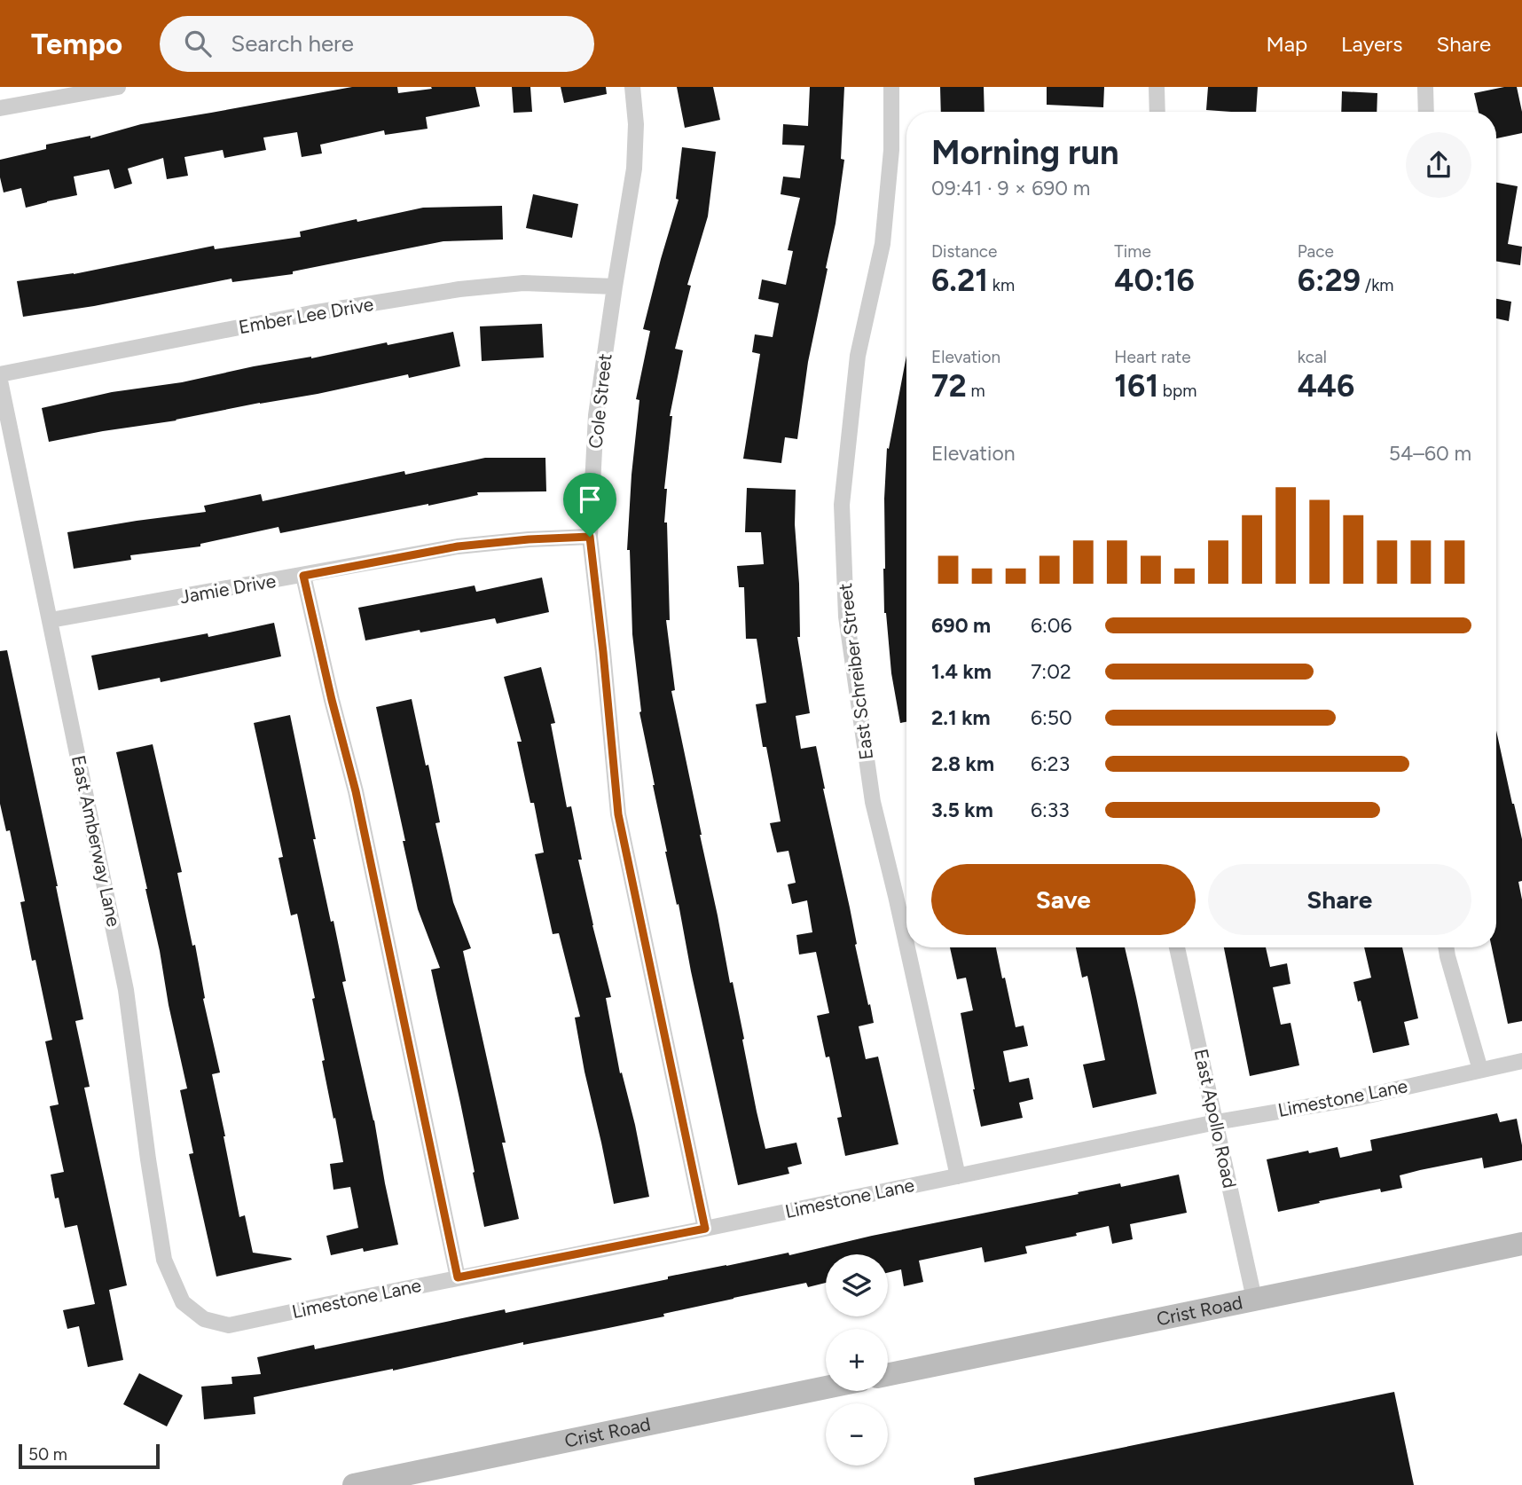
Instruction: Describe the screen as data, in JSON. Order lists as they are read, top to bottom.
{
  "streets": {
    "street": [
      "Ember Lee Drive",
      "Cole Street",
      "Jamie Drive",
      "East Schreiber Street",
      "East Amberway Lane",
      "Limestone Lane",
      "East Apollo Road",
      "Crist Road"
    ]
  },
  "crossings": [
    ["Ember Lee Drive", "Cole Street"],
    ["Cole Street", "Jamie Drive"],
    ["Cole Street", "Limestone Lane"],
    ["Jamie Drive", "East Amberway Lane"],
    ["East Schreiber Street", "Limestone Lane"],
    ["East Amberway Lane", "Limestone Lane"],
    ["Limestone Lane", "East Apollo Road"],
    ["East Apollo Road", "Crist Road"]
  ],
  "scale_bar": "50 m",
  "page": {
    "header": "Tempo",
    "search": "Search here",
    "nav": ["Map", "Layers", "Share"],
    "heading": ["Morning run", "09:41 · 9 × 690 m"],
    "stats": [
      ["Distance", "6.21 km"],
      ["Time", "40:16"],
      ["Pace", "6:29 /km"],
      ["Elevation", "72 m"],
      ["Heart rate", "161 bpm"],
      ["kcal", "446"]
    ],
    "chart": ["Elevation", "54–60 m"],
    "list": [
      {
        "name": "690 m",
        "note": "6:06"
      },
      {
        "name": "1.4 km",
        "note": "7:02"
      },
      {
        "name": "2.1 km",
        "note": "6:50"
      },
      {
        "name": "2.8 km",
        "note": "6:23"
      },
      {
        "name": "3.5 km",
        "note": "6:33"
      }
    ],
    "buttons": ["Save", "Share"],
    "map_buttons": ["+", "−"],
    "scale": "50 m"
  }
}
